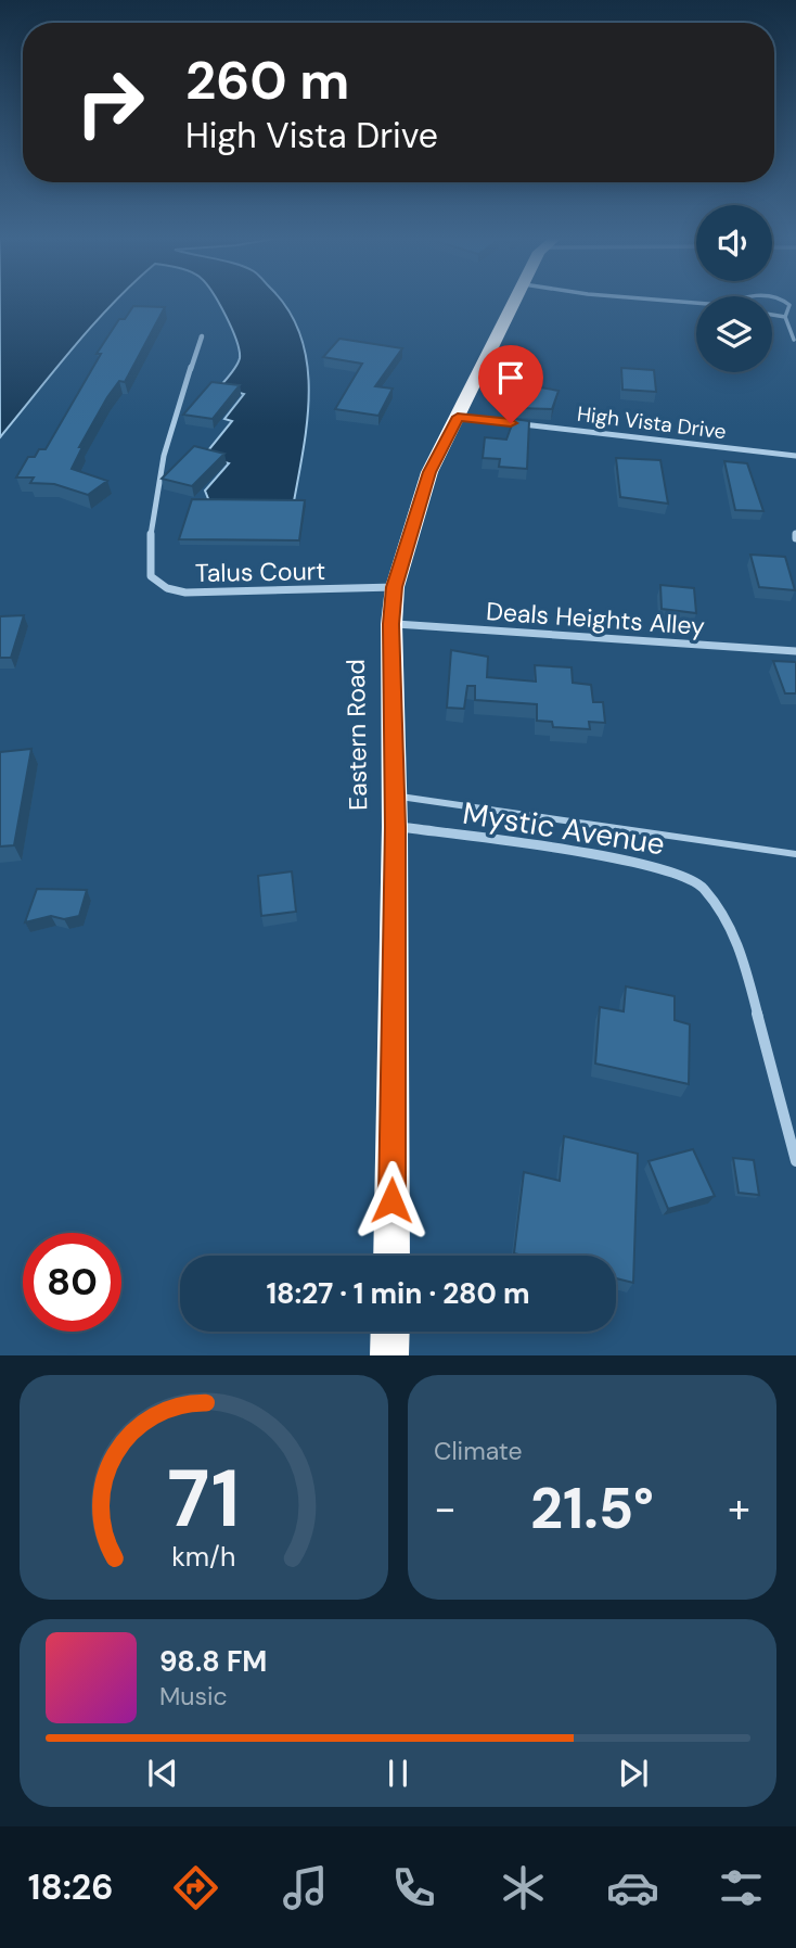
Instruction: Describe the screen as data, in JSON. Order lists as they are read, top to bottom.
{
  "streets": {
    "highway": ["Eastern Road"],
    "street": [
      "High Vista Drive",
      "Talus Court",
      "Deals Heights Alley",
      "Mystic Avenue"
    ]
  },
  "crossings": [
    ["High Vista Drive", "Eastern Road"],
    ["Talus Court", "Eastern Road"],
    ["Deals Heights Alley", "Eastern Road"],
    ["Eastern Road", "Mystic Avenue"]
  ],
  "page": {
    "turn": ["260 m", "High Vista Drive"],
    "limit": "80",
    "trip": "18:27 · 1 min · 280 m",
    "tile": "Climate",
    "heat": ["−", "21.5°", "+"],
    "song": ["98.8 FM", "Music"],
    "tabs": "18:26",
    "gauge": ["71", "km/h"]
  }
}
